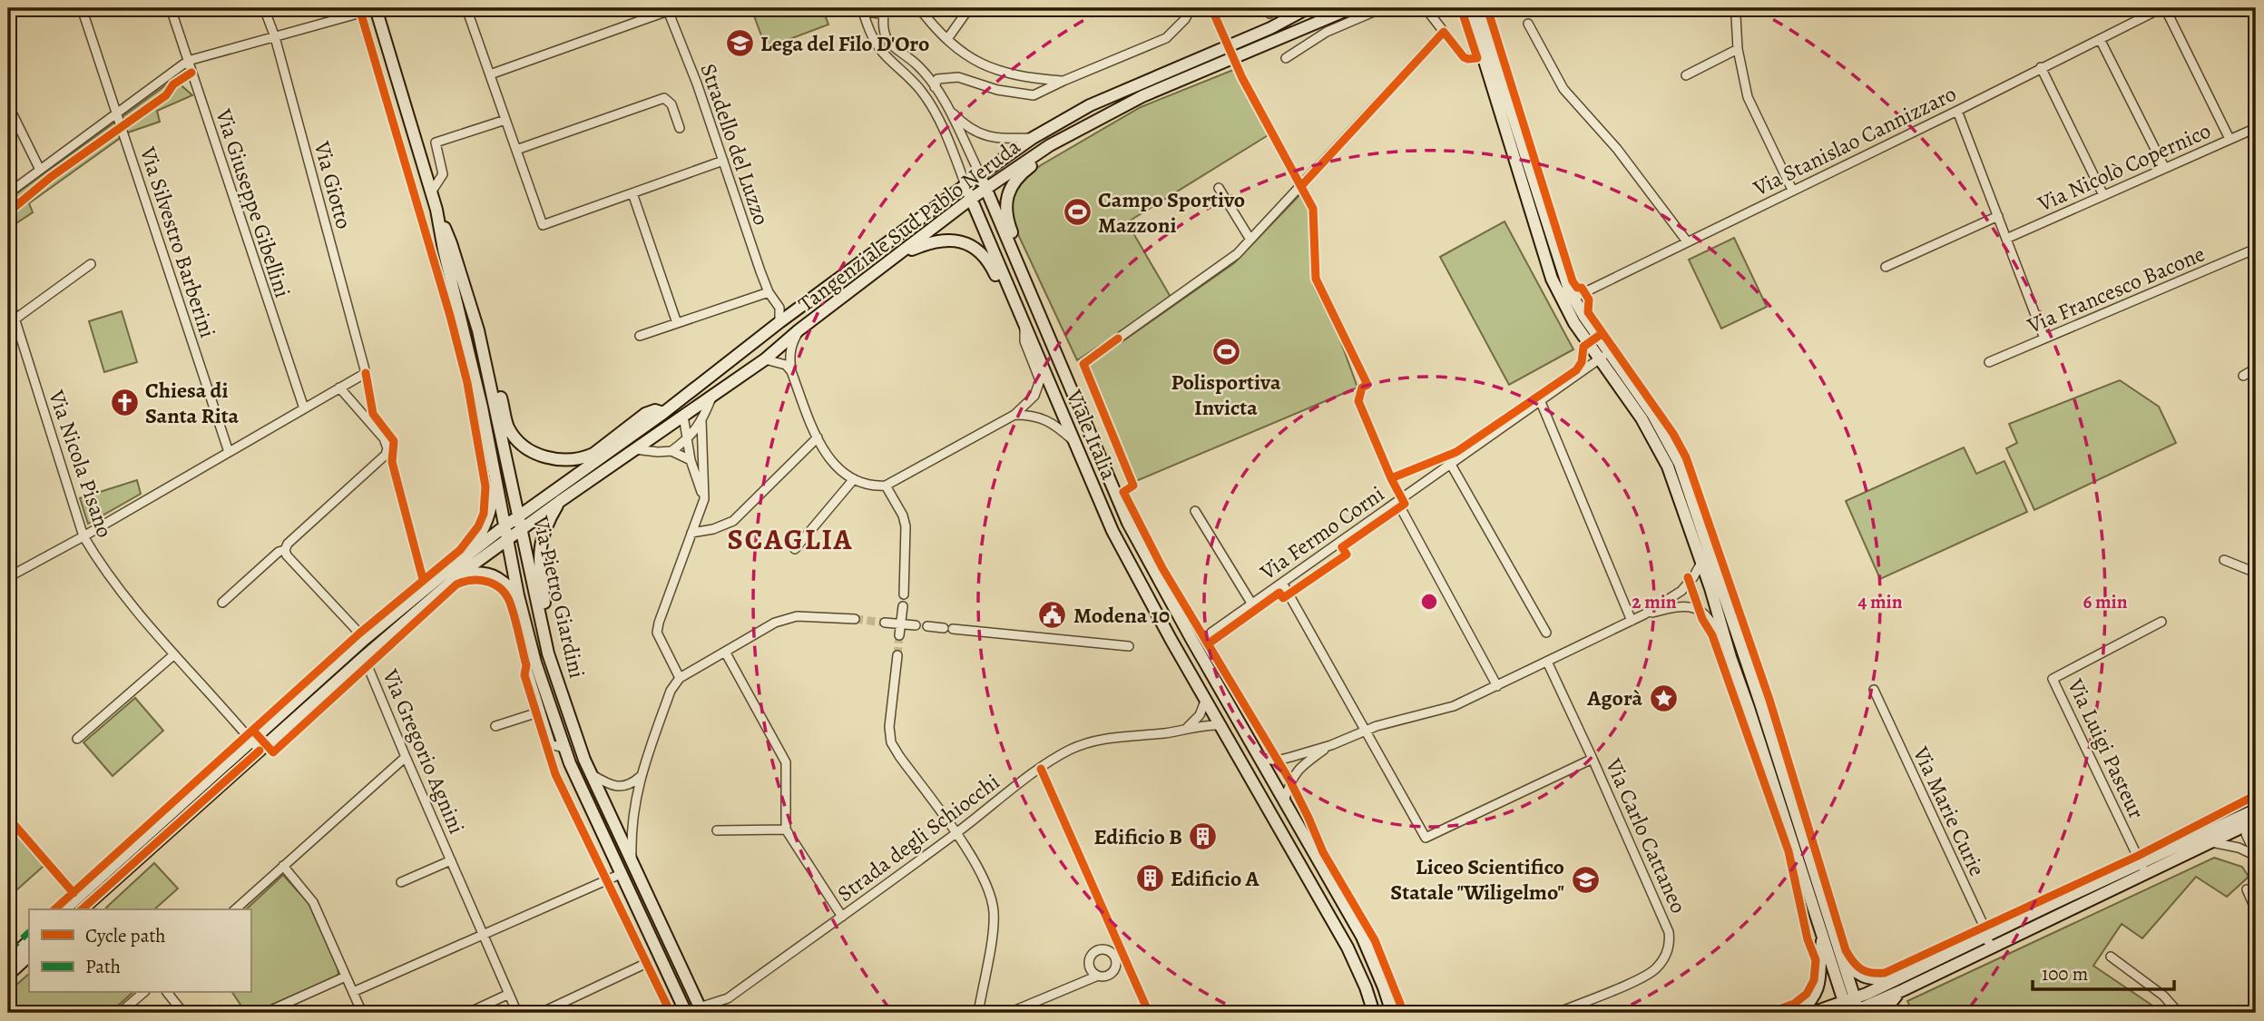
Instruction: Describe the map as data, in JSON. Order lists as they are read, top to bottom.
{
  "streets": {
    "main road": ["Tangenziale Sud Pablo Neruda", "Viale Italia", "Via Pietro Giardini"],
    "street": [
      "Via Stanislao Cannizzaro",
      "Stradello del Luzzo",
      "Via Nicolò Copernico",
      "Via Giotto",
      "Via Giuseppe Gibellini",
      "Via Silvestro Barberini",
      "Via Francesco Bacone",
      "Via Nicola Pisano",
      "Via Fermo Corni",
      "Via Luigi Pasteur",
      "Via Gregorio Agnini",
      "Via Marie Curie",
      "Via Carlo Cattaneo",
      "Strada degli Schiocchi"
    ]
  },
  "crossings": [
    ["Stradello del Luzzo", "Tangenziale Sud Pablo Neruda"],
    ["Tangenziale Sud Pablo Neruda", "Viale Italia"],
    ["Tangenziale Sud Pablo Neruda", "Via Nicola Pisano"],
    ["Tangenziale Sud Pablo Neruda", "Via Pietro Giardini"],
    ["Tangenziale Sud Pablo Neruda", "Via Gregorio Agnini"],
    ["Viale Italia", "Strada degli Schiocchi"],
    ["Via Pietro Giardini", "Strada degli Schiocchi"]
  ],
  "districts": ["SCAGLIA"],
  "places": {
    "school or university": ["Lega del Filo D'Oro", "Liceo Scientifico Statale \"Wiligelmo\""],
    "sports": ["Campo Sportivo Mazzoni", "Polisportiva Invicta"],
    "church": ["Chiesa di Santa Rita"],
    "public building": ["Modena 10"],
    "place": ["Agorà"],
    "building": ["Edificio B", "Edificio A"]
  },
  "legend": ["Cycle path", "Path"],
  "scale_bar": "100 m",
  "rings": ["2 min", "4 min", "6 min"]
}
